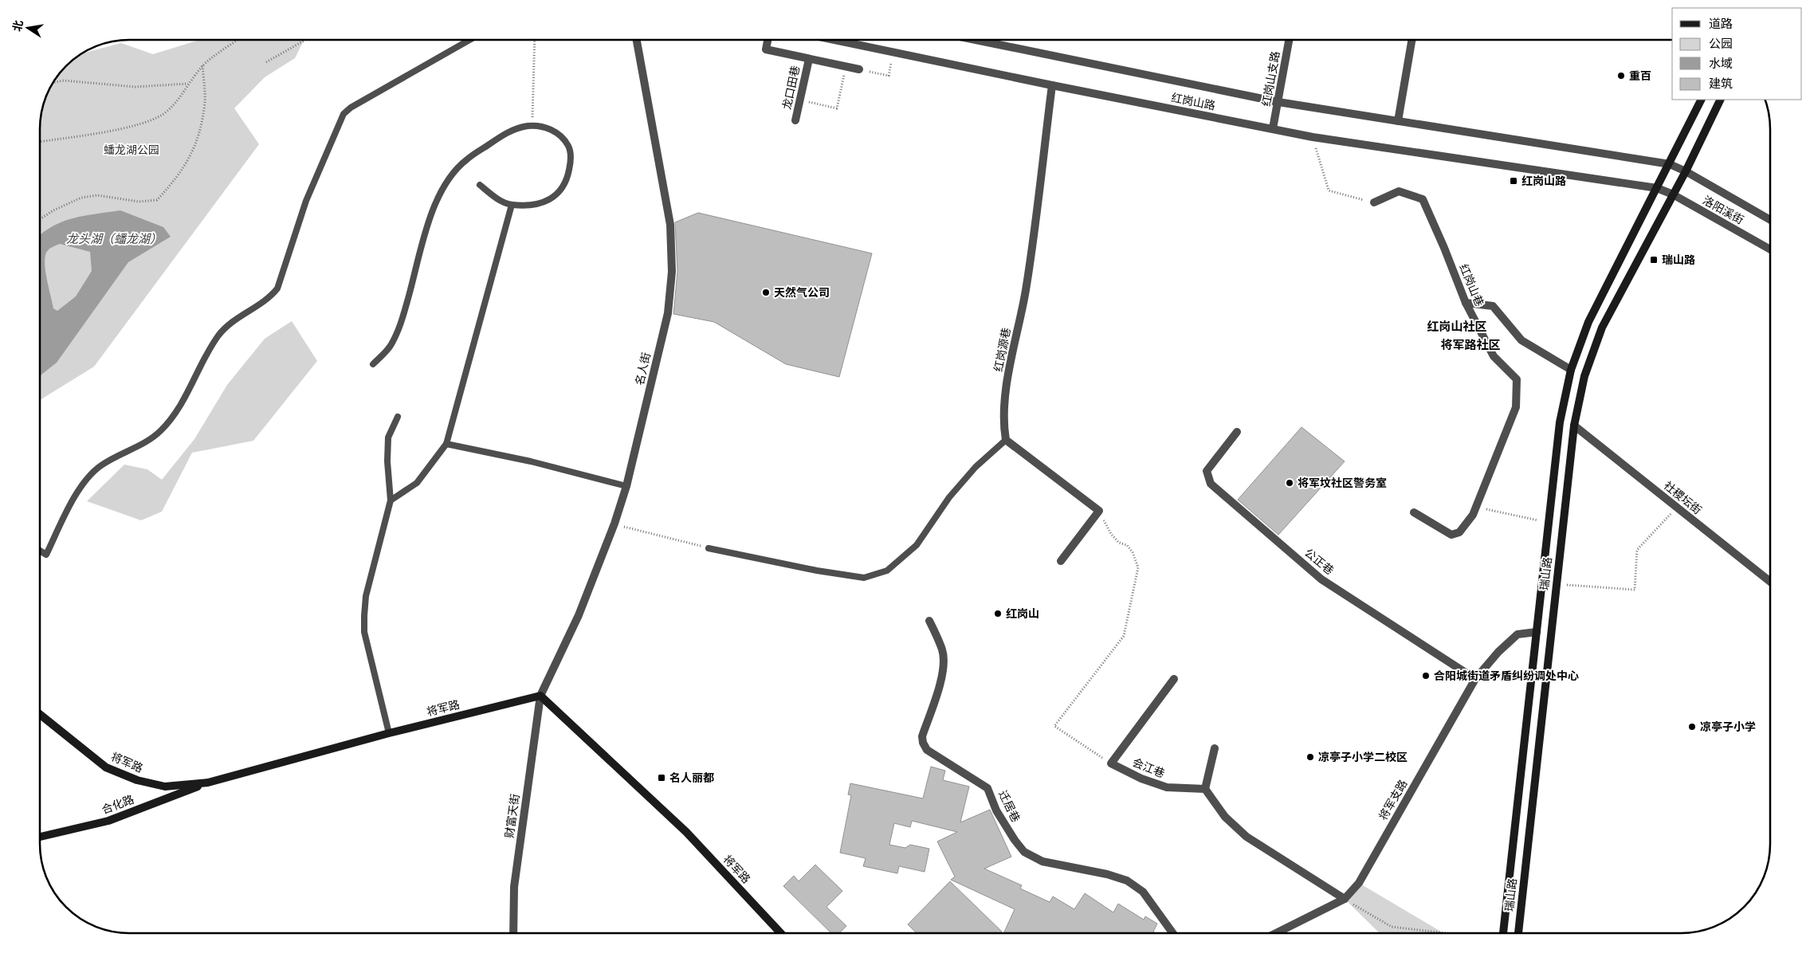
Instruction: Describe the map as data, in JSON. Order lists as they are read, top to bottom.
{
  "streets": {
    "main road": ["瑞山路", "将军路", "合化路"],
    "street": [
      "红岗山支路",
      "龙口田巷",
      "红岗山路",
      "洛阳溪街",
      "红岗山巷",
      "红岗源巷",
      "名人街",
      "社稷坛街",
      "公正巷",
      "会江巷",
      "将军支路",
      "迁居巷",
      "财富天街"
    ]
  },
  "crossings": [
    ["红岗山支路", "红岗山路"],
    ["红岗山路", "洛阳溪街"],
    ["红岗山路", "红岗源巷"],
    ["红岗山路", "瑞山路"],
    ["洛阳溪街", "瑞山路"],
    ["名人街", "将军路"],
    ["名人街", "财富天街"],
    ["社稷坛街", "瑞山路"],
    ["公正巷", "将军支路"],
    ["瑞山路", "将军支路"],
    ["将军路", "合化路"],
    ["将军路", "财富天街"]
  ],
  "districts": ["红岗山社区", "将军路社区"],
  "water": ["龙头湖（蟠龙湖）"],
  "parks": ["蟠龙湖公园"],
  "places": {
    "other": [
      "重百",
      "天然气公司",
      "将军坟社区警务室",
      "红岗山",
      "合阳城街道矛盾纠纷调处中心",
      "凉亭子小学",
      "凉亭子小学二校区"
    ],
    "transit": ["红岗山路", "瑞山路", "名人丽都"]
  },
  "legend": [
    "道路",
    "公园",
    "水域",
    "建筑"
  ],
  "north": "left"
}
